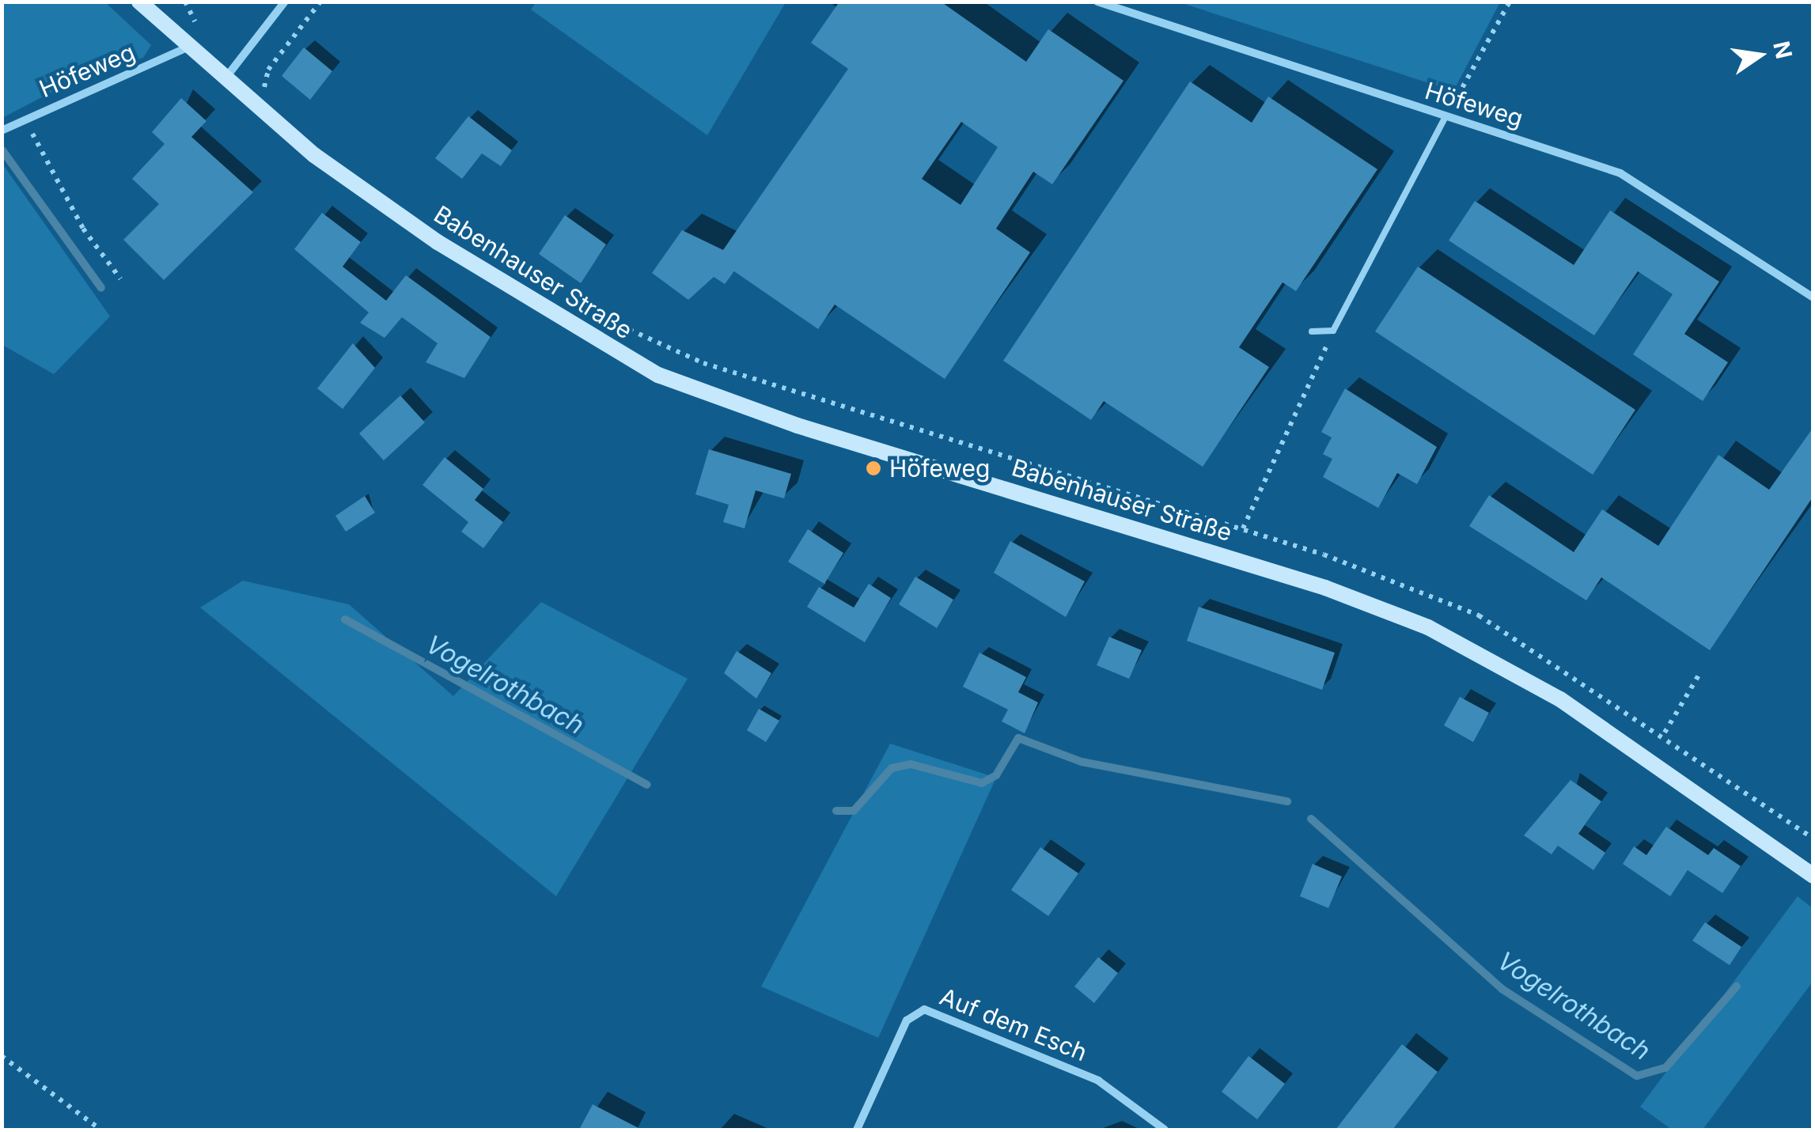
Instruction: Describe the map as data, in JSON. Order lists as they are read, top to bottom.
{
  "streets": {
    "main road": ["Babenhauser Straße"],
    "street": ["Höfeweg", "Auf dem Esch"]
  },
  "crossings": [
    ["Höfeweg", "Babenhauser Straße"]
  ],
  "water": ["Vogelrothbach"],
  "places": ["Höfeweg"],
  "north": "right"
}
